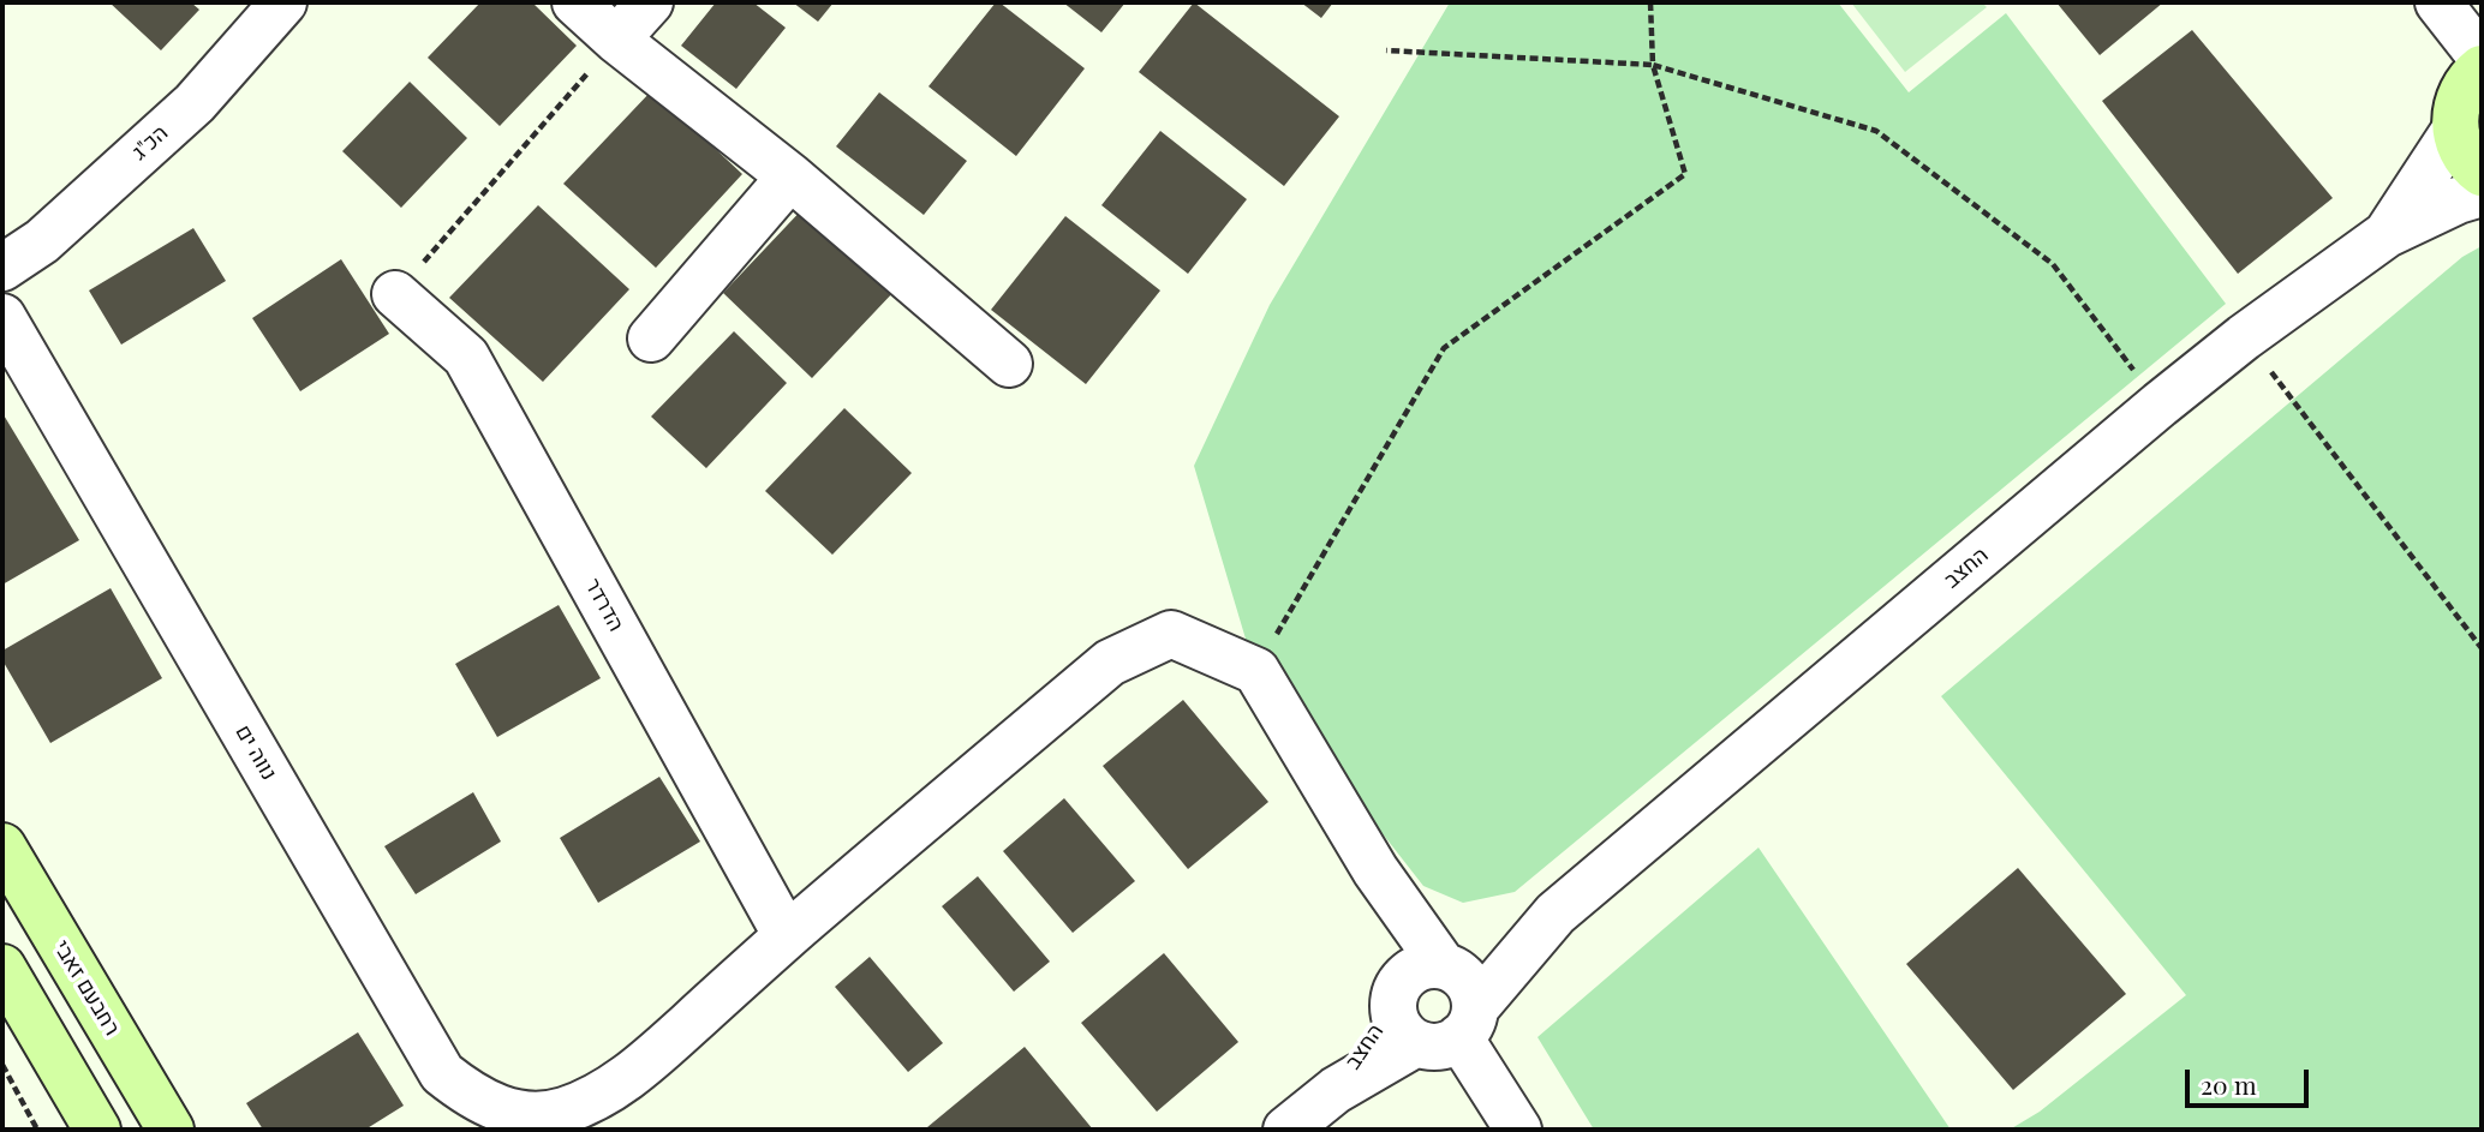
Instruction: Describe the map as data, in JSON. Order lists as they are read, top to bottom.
{
  "streets": {
    "street": [
      "הכ\"ג",
      "החצב",
      "הדרדר",
      "נווה ים",
      "רחבעם זאבי"
    ]
  },
  "crossings": [
    ["הדרדר", "נווה ים"]
  ],
  "scale_bar": "20 m"
}
